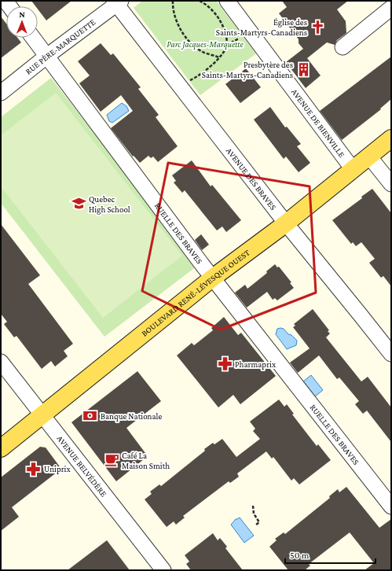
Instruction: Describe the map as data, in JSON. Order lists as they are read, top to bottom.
{
  "streets": {
    "main road": ["BOULEVARD RENÉ-LÉVESQUE OUEST"],
    "street": [
      "RUE PÈRE-MARQUETTE",
      "AVENUE DE BIENVILLE",
      "AVENUE DES BRAVES",
      "RUELLE DES BRAVES",
      "AVENUE BELVÉDÈRE"
    ]
  },
  "crossings": [
    ["RUE PÈRE-MARQUETTE", "AVENUE DES BRAVES"],
    ["RUE PÈRE-MARQUETTE", "RUELLE DES BRAVES"],
    ["AVENUE DE BIENVILLE", "BOULEVARD RENÉ-LÉVESQUE OUEST"],
    ["AVENUE DES BRAVES", "BOULEVARD RENÉ-LÉVESQUE OUEST"],
    ["RUELLE DES BRAVES", "BOULEVARD RENÉ-LÉVESQUE OUEST"],
    ["BOULEVARD RENÉ-LÉVESQUE OUEST", "AVENUE BELVÉDÈRE"]
  ],
  "parks": ["Parc Jacques-Marquette"],
  "places": {
    "church": ["Église des Saints-Martyrs-Canadiens"],
    "building": ["Presbytère des Saints-Martyrs-Canadiens"],
    "school or university": ["Quebec High School"],
    "pharmacy": ["Pharmaprix", "Uniprix"],
    "bank": ["Banque Nationale"],
    "cafe": ["Café La Maison Smith"]
  },
  "scale_bar": "50 m",
  "north": "top"
}
